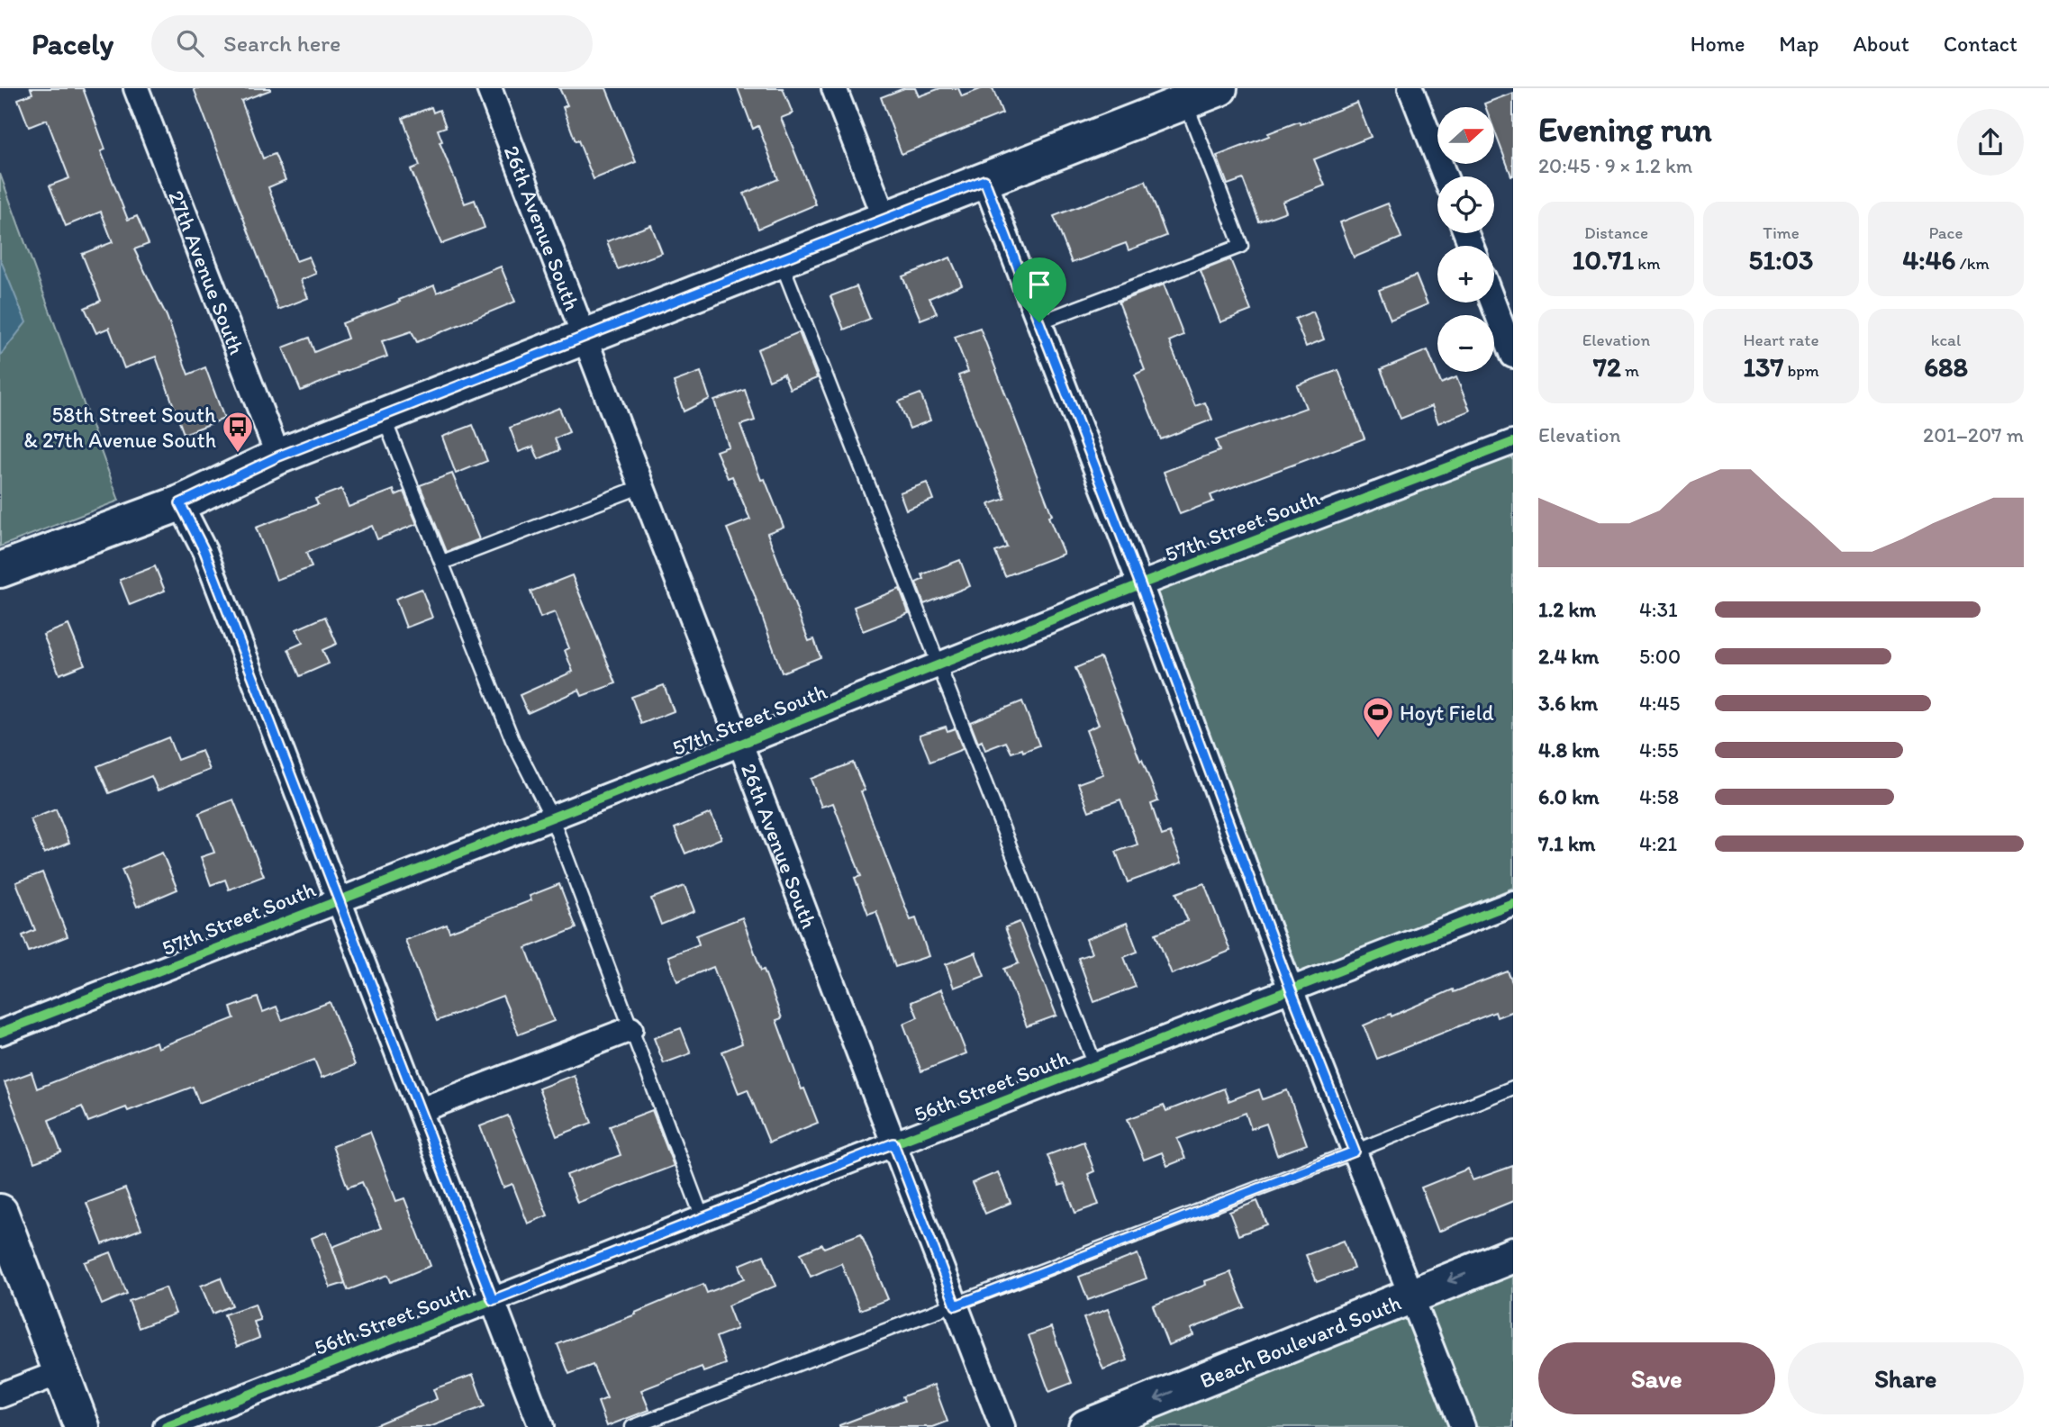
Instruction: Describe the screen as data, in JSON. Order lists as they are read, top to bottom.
{
  "streets": {
    "street": [
      "26th Avenue South",
      "27th Avenue South",
      "57th Street South",
      "56th Street South",
      "Beach Boulevard South"
    ]
  },
  "crossings": [
    ["26th Avenue South", "57th Street South"],
    ["26th Avenue South", "56th Street South"]
  ],
  "one_way": ["Beach Boulevard South"],
  "places": {
    "bus stop": ["58th Street South & 27th Avenue South"],
    "sports": ["Hoyt Field"]
  },
  "north": "right",
  "page": {
    "header": "Pacely",
    "search": "Search here",
    "nav": [
      "Home",
      "Map",
      "About",
      "Contact"
    ],
    "heading": ["Evening run", "20:45 · 9 × 1.2 km"],
    "map_buttons": ["+", "−"],
    "stats": [
      ["Distance", "10.71 km"],
      ["Time", "51:03"],
      ["Pace", "4:46 /km"],
      ["Elevation", "72 m"],
      ["Heart rate", "137 bpm"],
      ["kcal", "688"]
    ],
    "chart": ["Elevation", "201–207 m"],
    "list": [
      {
        "name": "1.2 km",
        "note": "4:31"
      },
      {
        "name": "2.4 km",
        "note": "5:00"
      },
      {
        "name": "3.6 km",
        "note": "4:45"
      },
      {
        "name": "4.8 km",
        "note": "4:55"
      },
      {
        "name": "6.0 km",
        "note": "4:58"
      },
      {
        "name": "7.1 km",
        "note": "4:21"
      }
    ],
    "buttons": ["Save", "Share"]
  }
}
